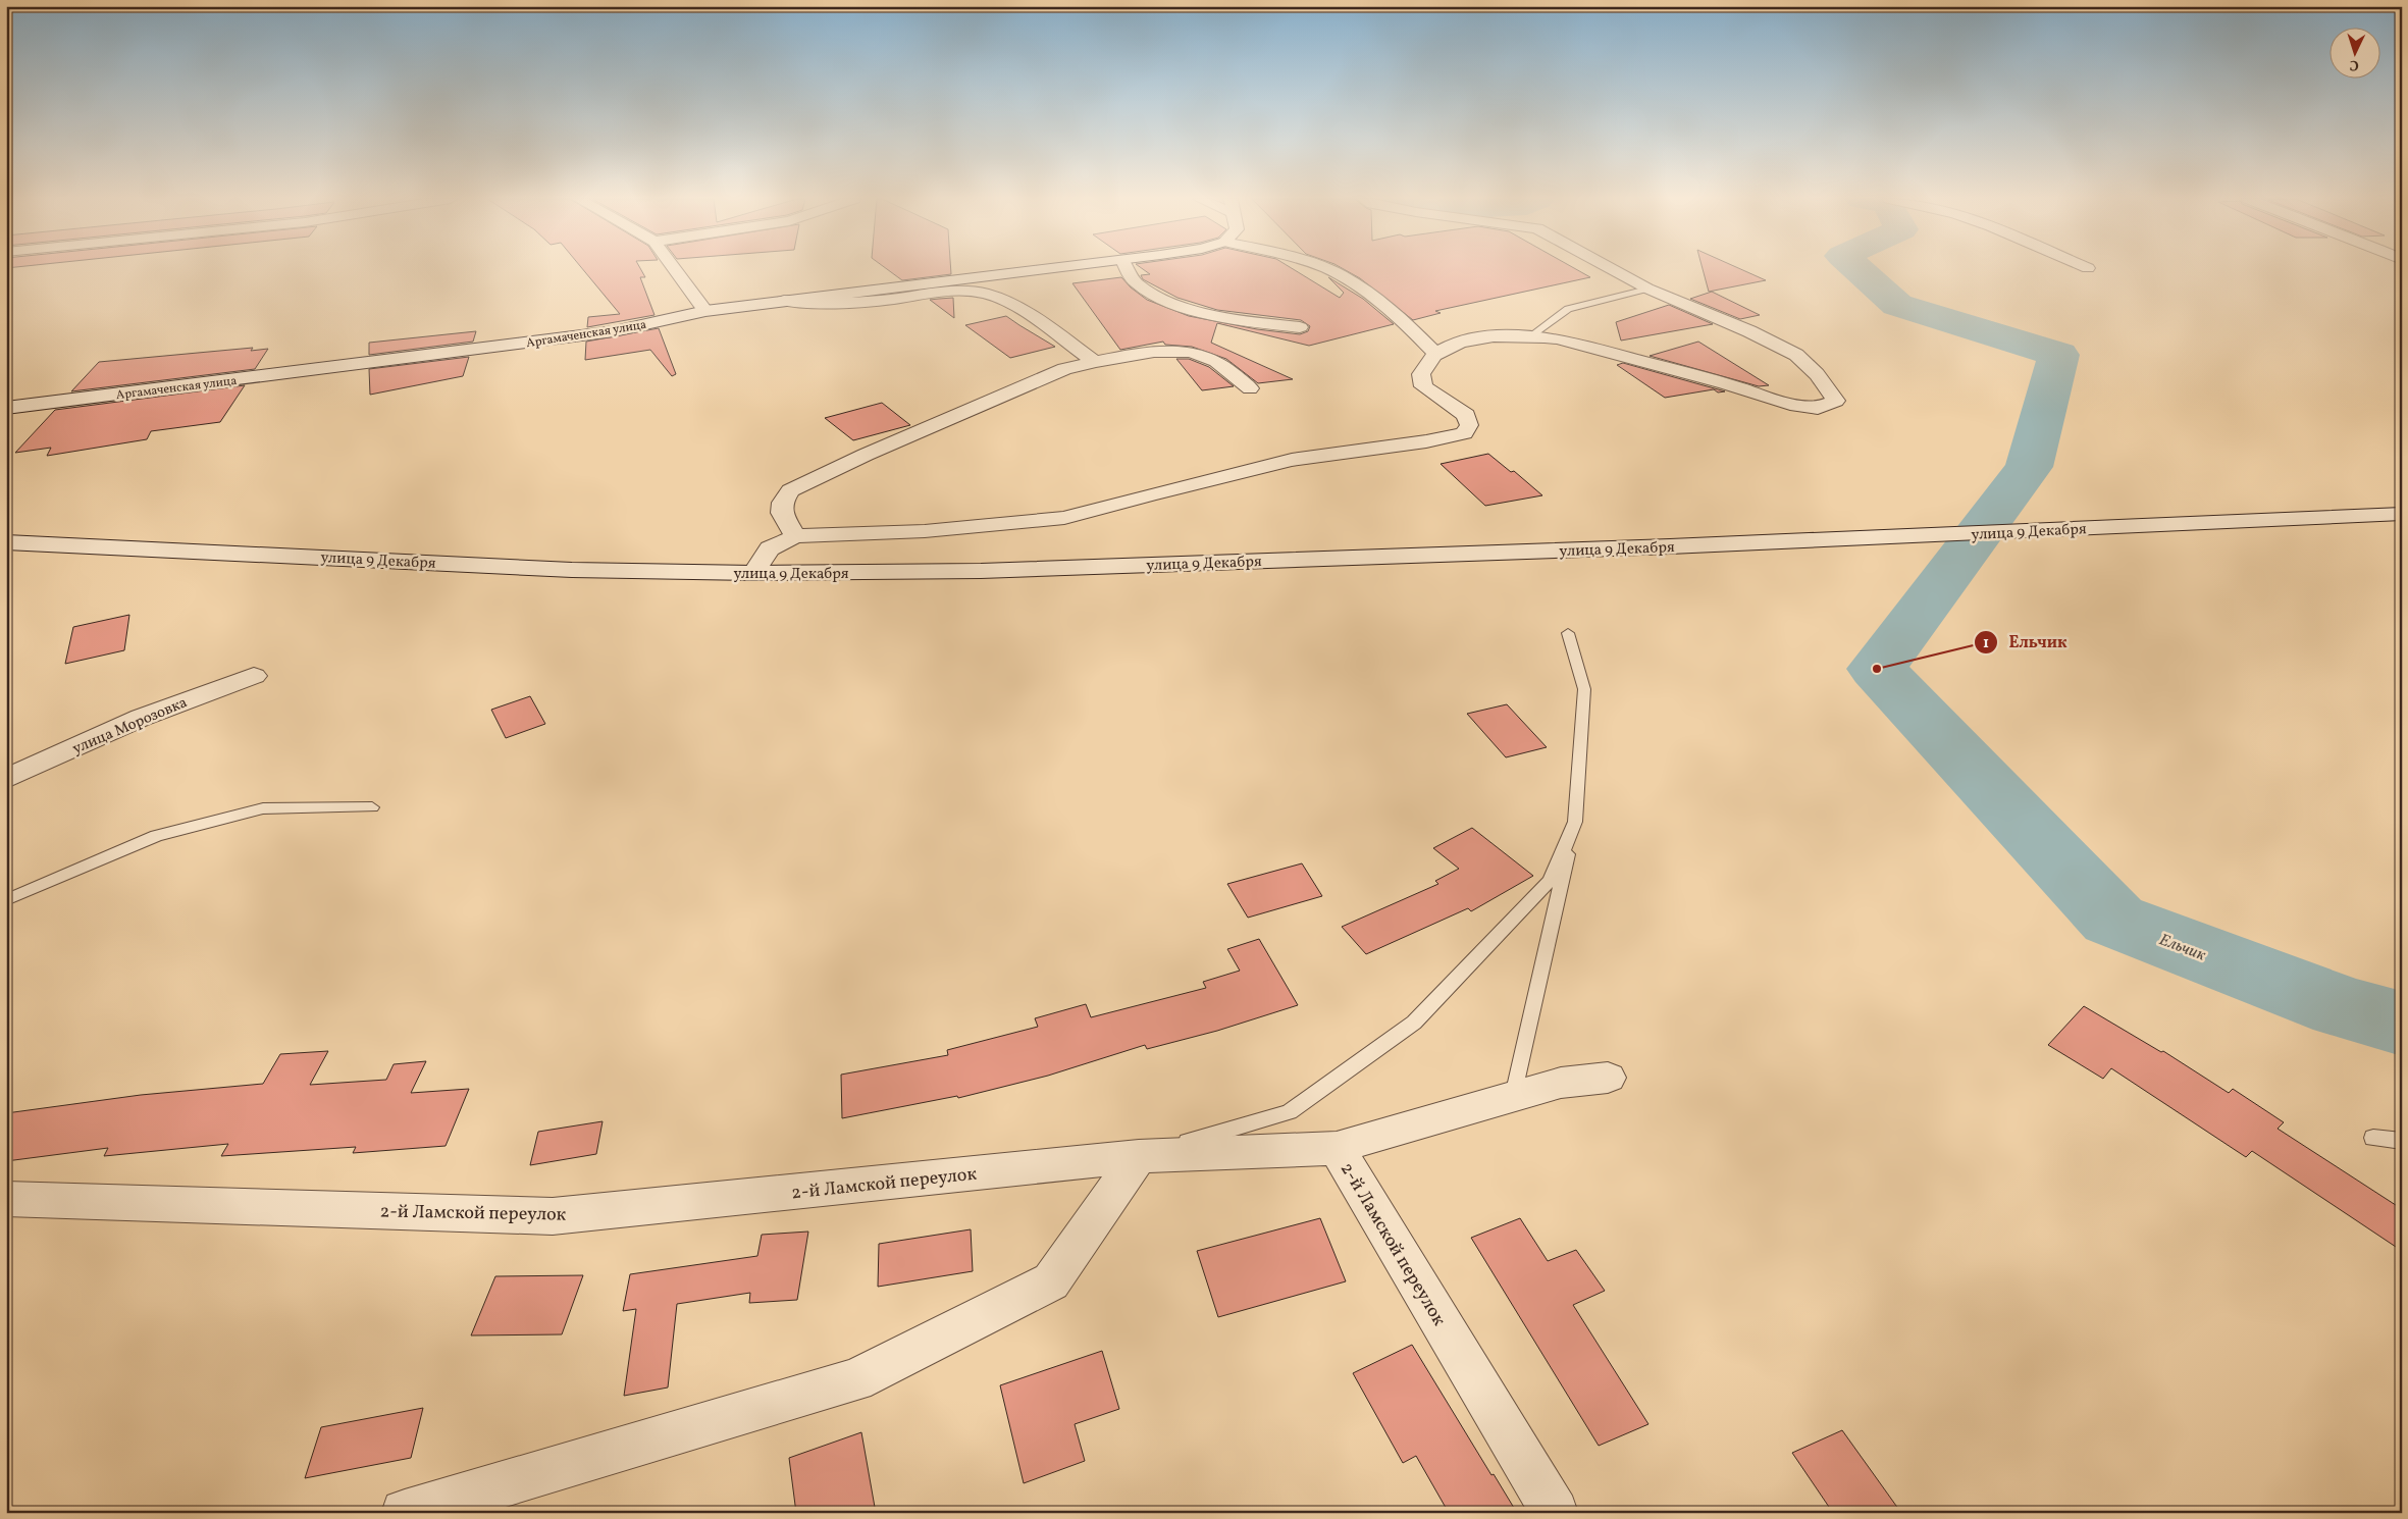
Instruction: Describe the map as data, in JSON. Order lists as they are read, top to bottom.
{
  "streets": {
    "street": [
      "Аргамаченская улица",
      "улица 9 Декабря",
      "улица Морозовка",
      "2-й Ламской переулок"
    ]
  },
  "water": ["Ельчик"],
  "places": ["Ельчик"],
  "north": "bottom"
}
